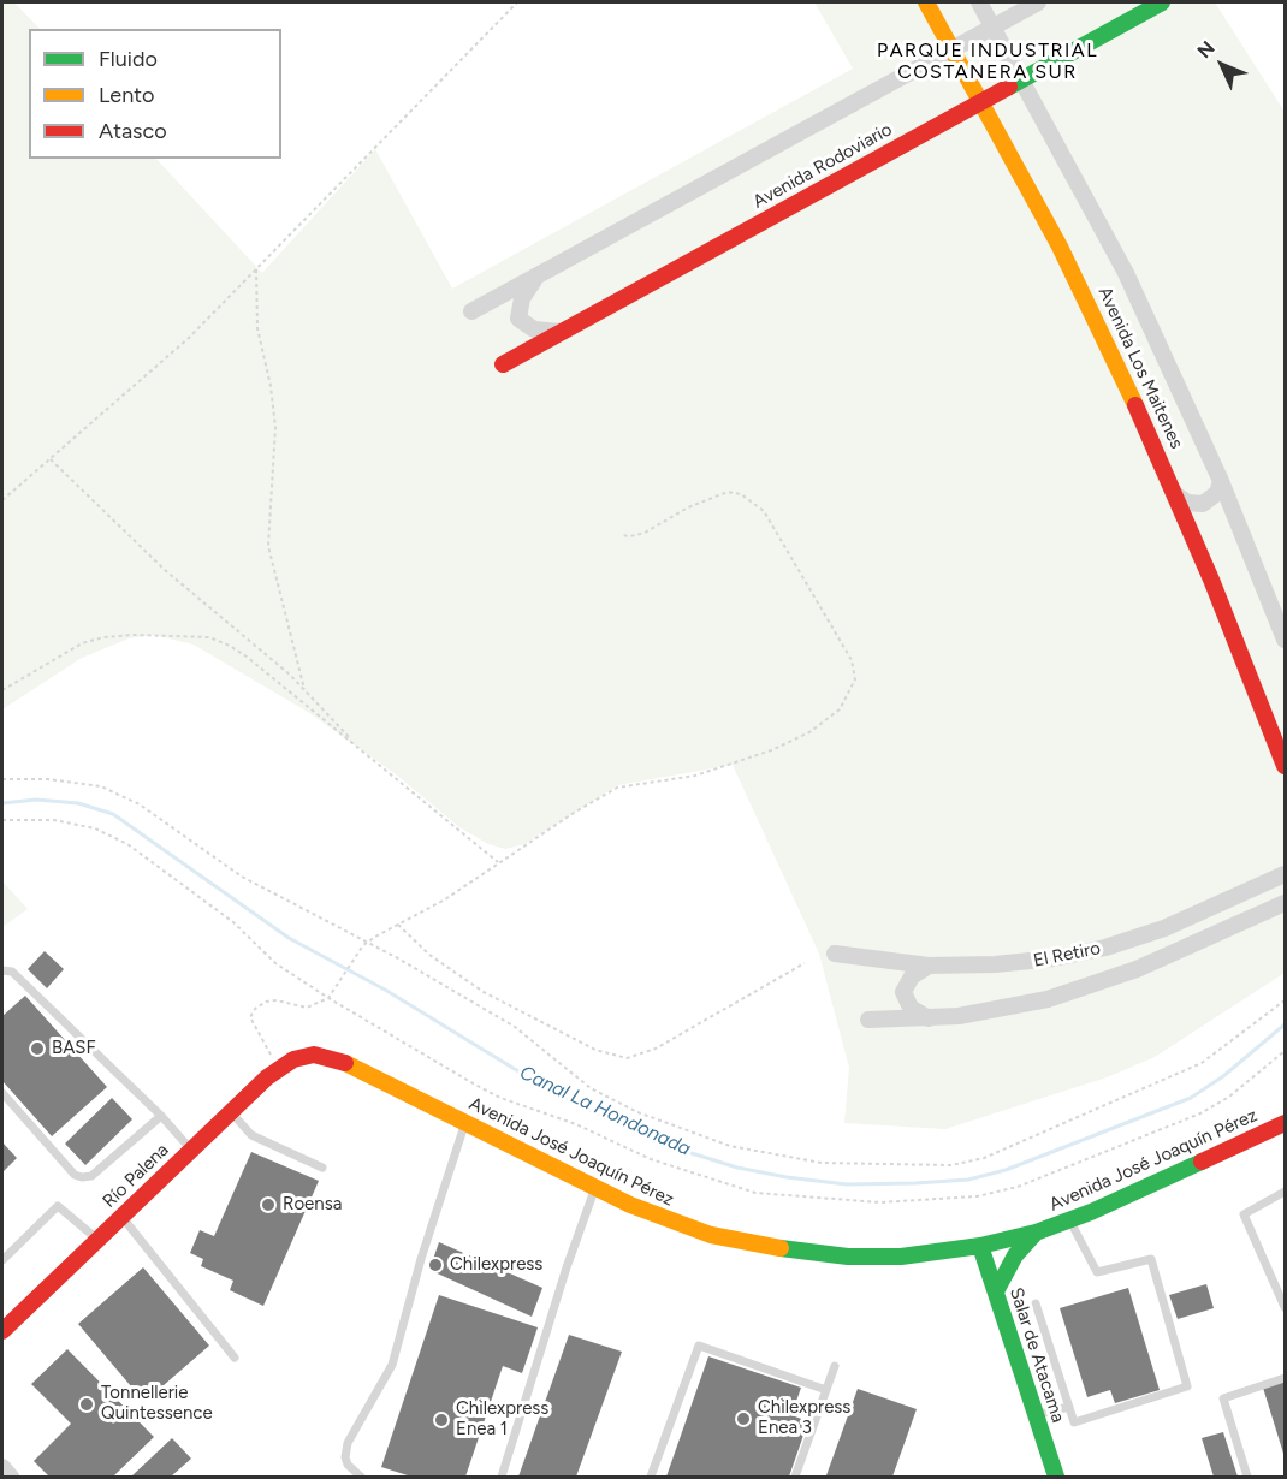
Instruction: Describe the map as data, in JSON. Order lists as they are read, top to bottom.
{
  "streets": {
    "main road": [
      "Avenida Rodoviario",
      "Avenida Los Maitenes",
      "Avenida José Joaquín Pérez",
      "Río Palena",
      "Salar de Atacama"
    ],
    "street": ["El Retiro"]
  },
  "crossings": [
    ["Avenida Rodoviario", "Avenida Los Maitenes"],
    ["Avenida José Joaquín Pérez", "Río Palena"],
    ["Avenida José Joaquín Pérez", "Salar de Atacama"]
  ],
  "districts": ["PARQUE INDUSTRIAL COSTANERA SUR"],
  "water": ["Canal La Hondonada"],
  "places": [
    "BASF",
    "Roensa",
    "Chilexpress",
    "Tonnellerie Quintessence",
    "Chilexpress Enea 3",
    "Chilexpress Enea 1"
  ],
  "legend": ["Fluido", "Lento", "Atasco"],
  "north": "top left"
}
